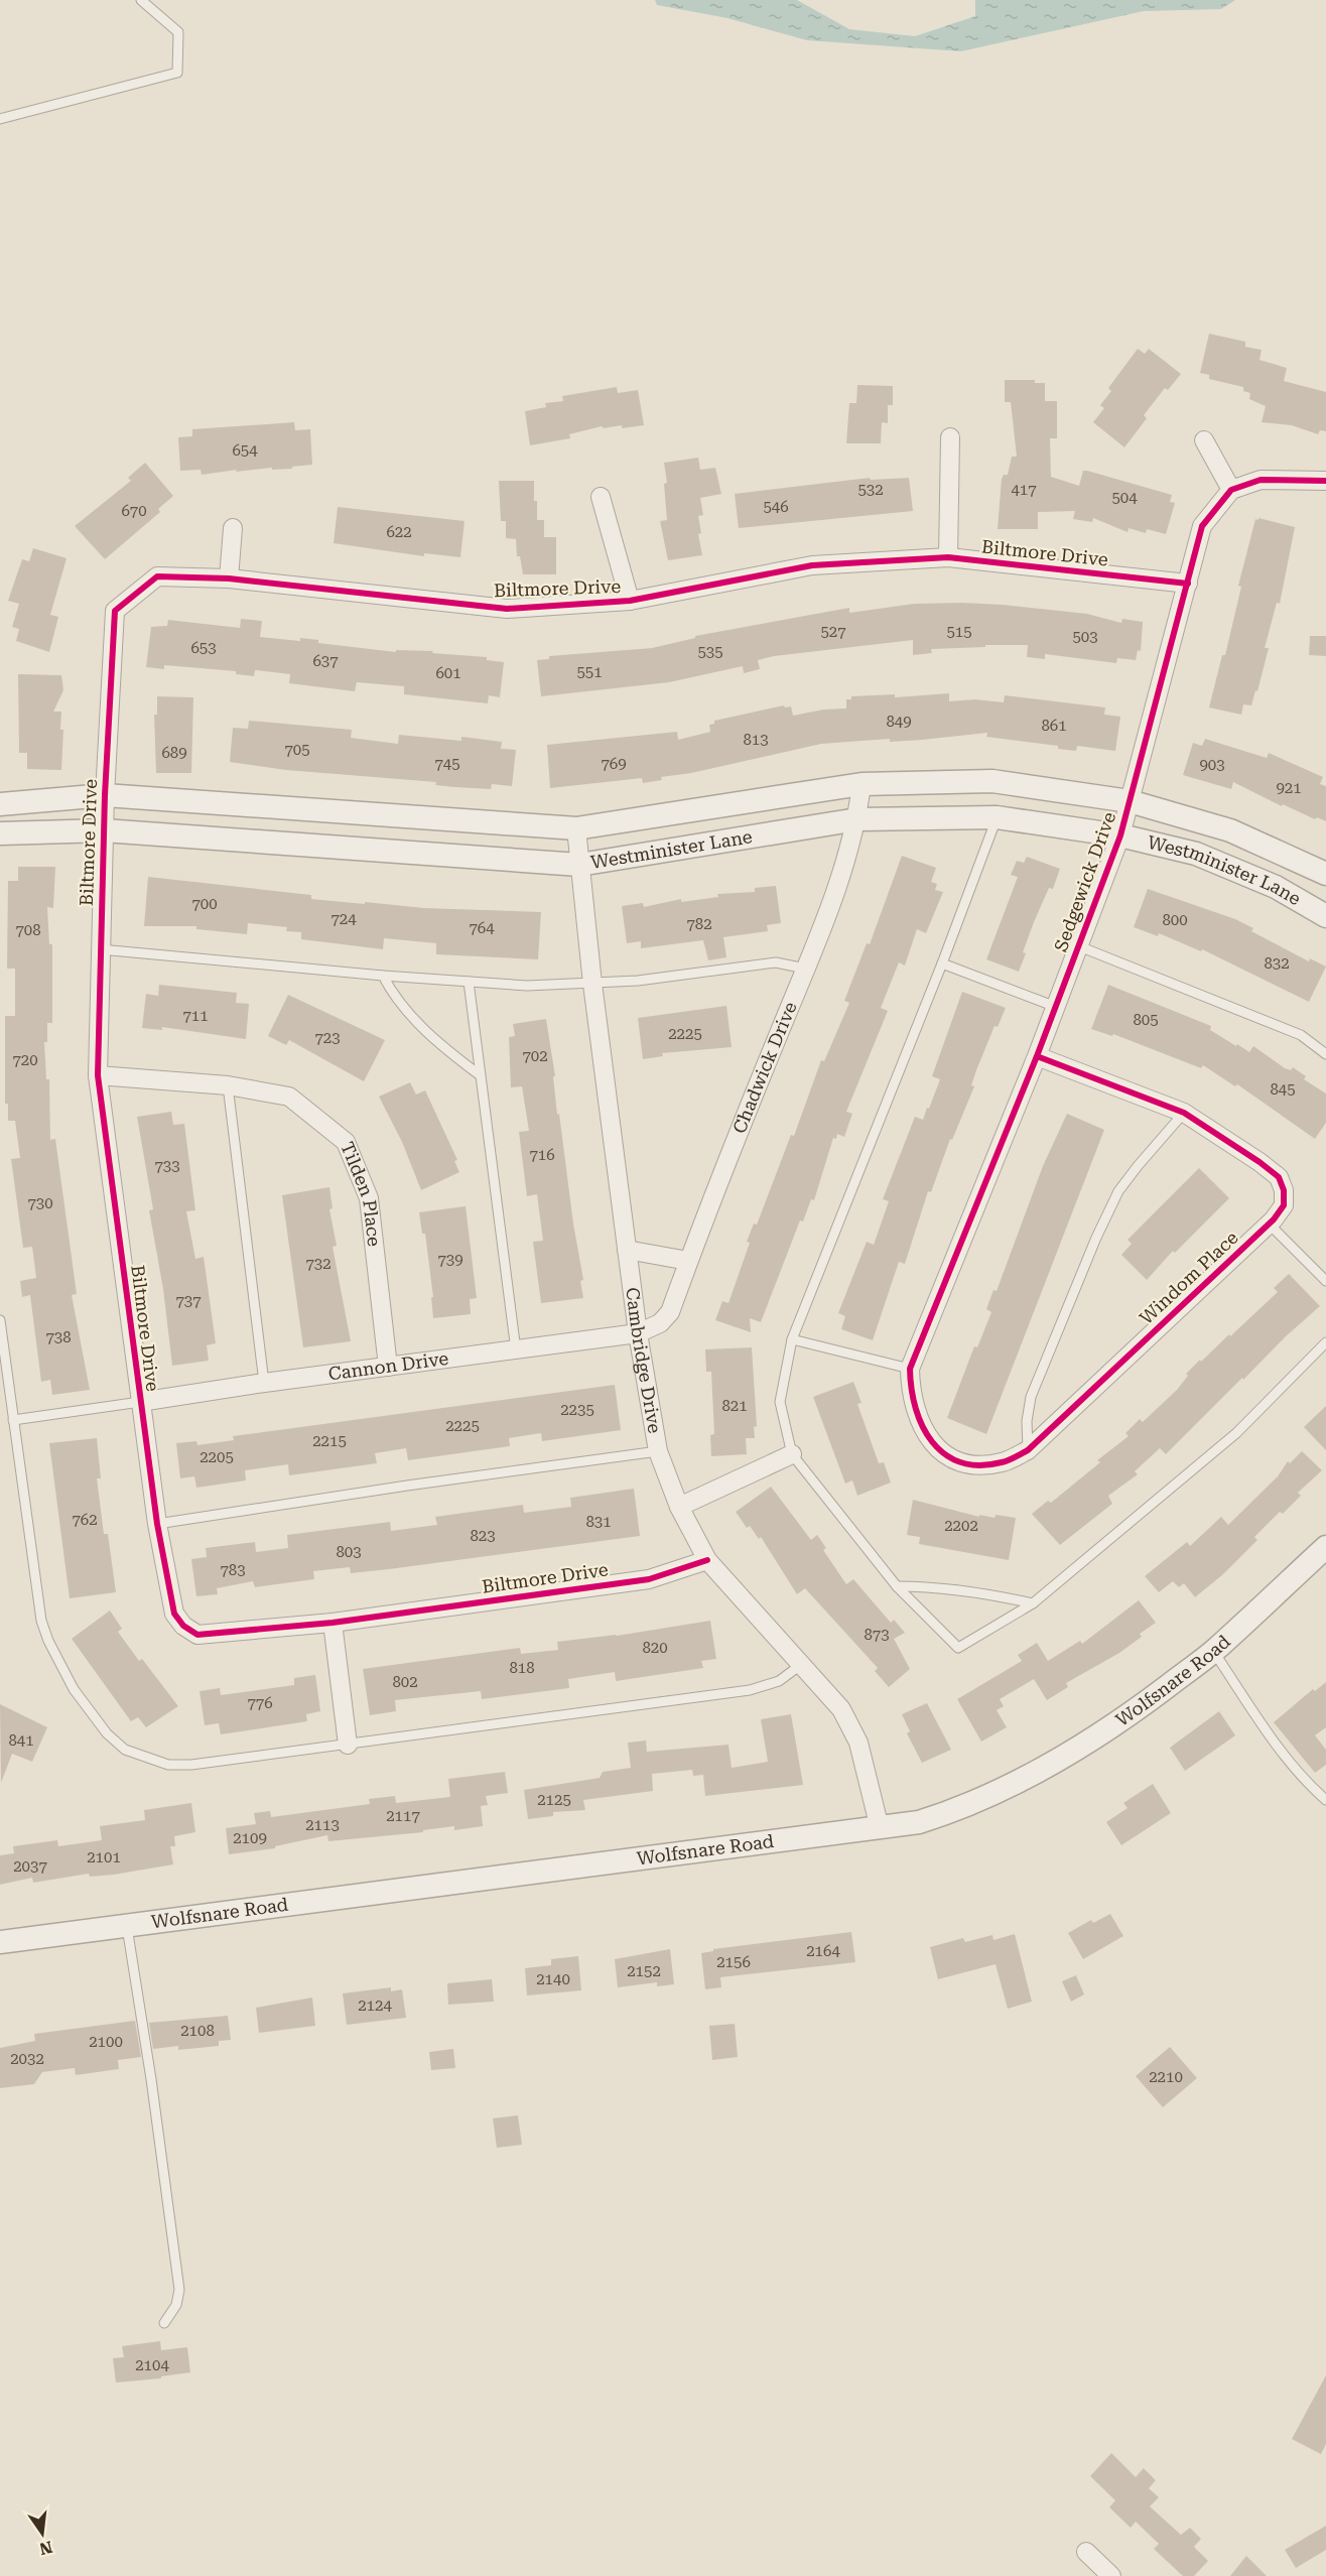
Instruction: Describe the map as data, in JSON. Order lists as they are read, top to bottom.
{
  "streets": {
    "street": [
      "Biltmore Drive",
      "Westminister Lane",
      "Sedgewick Drive",
      "Chadwick Drive",
      "Tilden Place",
      "Windom Place",
      "Cambridge Drive",
      "Cannon Drive",
      "Wolfsnare Road"
    ]
  },
  "crossings": [
    ["Biltmore Drive", "Westminister Lane"],
    ["Biltmore Drive", "Sedgewick Drive"],
    ["Biltmore Drive", "Tilden Place"],
    ["Biltmore Drive", "Cambridge Drive"],
    ["Biltmore Drive", "Cannon Drive"],
    ["Westminister Lane", "Sedgewick Drive"],
    ["Westminister Lane", "Chadwick Drive"],
    ["Westminister Lane", "Cambridge Drive"],
    ["Sedgewick Drive", "Windom Place"],
    ["Chadwick Drive", "Cambridge Drive"],
    ["Chadwick Drive", "Cannon Drive"],
    ["Tilden Place", "Cannon Drive"],
    ["Cambridge Drive", "Cannon Drive"],
    ["Cambridge Drive", "Wolfsnare Road"]
  ],
  "house_numbers": [
    "654",
    "532",
    "417",
    "504",
    "546",
    "670",
    "622",
    "527",
    "515",
    "503",
    "653",
    "535",
    "637",
    "551",
    "601",
    "849",
    "861",
    "813",
    "705",
    "689",
    "745",
    "769",
    "903",
    "921",
    "700",
    "724",
    "800",
    "782",
    "764",
    "708",
    "832",
    "711",
    "805",
    "2225",
    "723",
    "702",
    "720",
    "845",
    "716",
    "733",
    "730",
    "739",
    "732",
    "737",
    "738",
    "821",
    "2235",
    "2225",
    "2215",
    "2205",
    "762",
    "831",
    "2202",
    "823",
    "803",
    "783",
    "873",
    "820",
    "818",
    "802",
    "776",
    "841",
    "2125",
    "2117",
    "2113",
    "2109",
    "2101",
    "2037",
    "2164",
    "2156",
    "2152",
    "2140",
    "2124",
    "2108",
    "2100",
    "2032",
    "2210",
    "2104"
  ],
  "north": "bottom"
}
